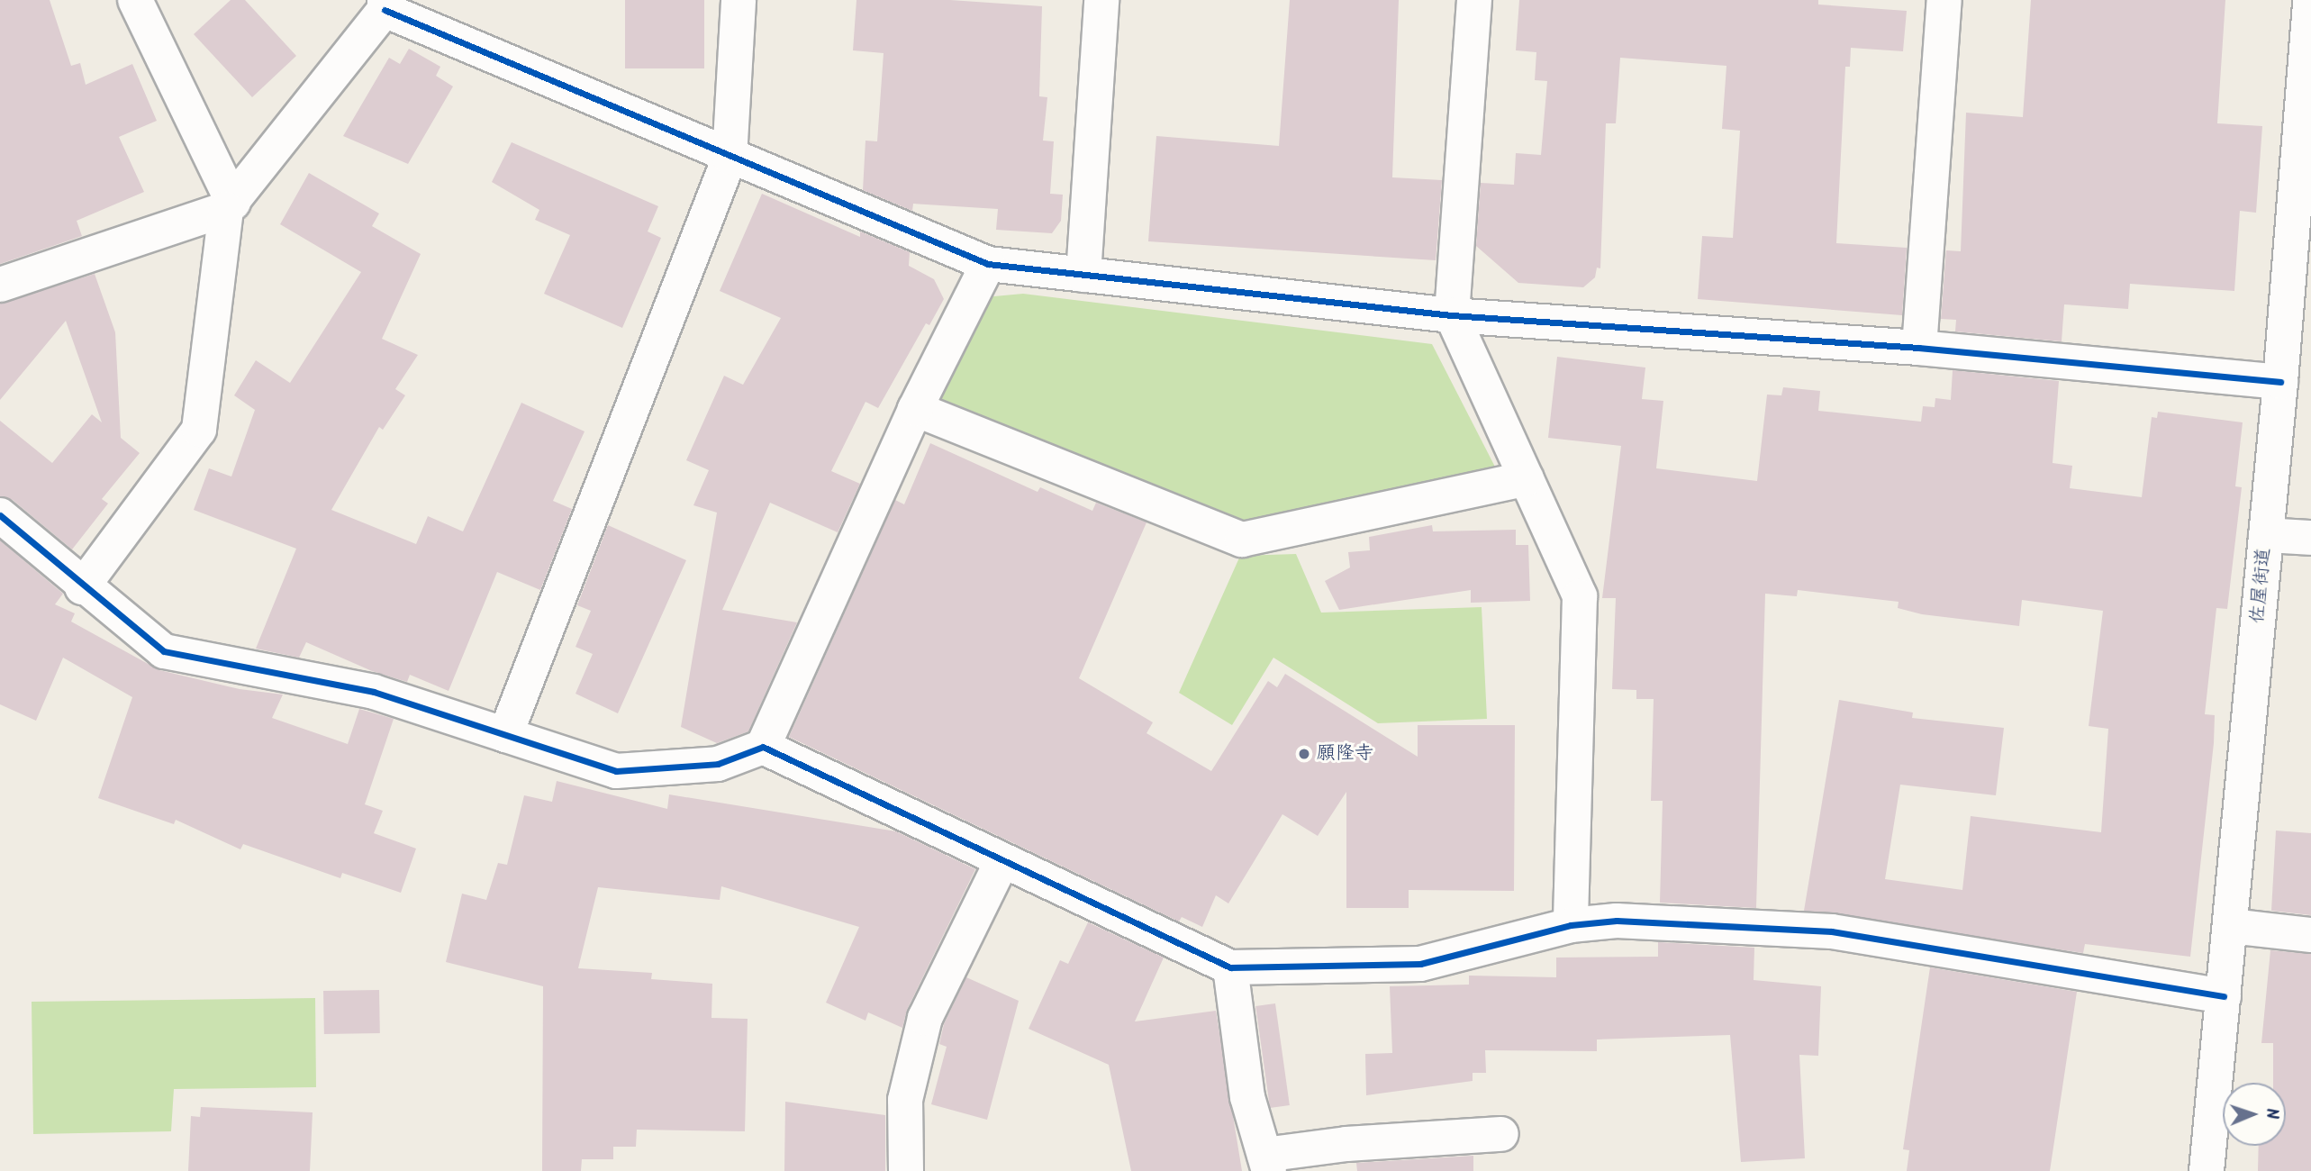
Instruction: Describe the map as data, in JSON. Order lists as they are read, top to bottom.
{
  "streets": {
    "street": ["佐屋街道"]
  },
  "places": ["願隆寺"],
  "north": "right"
}
